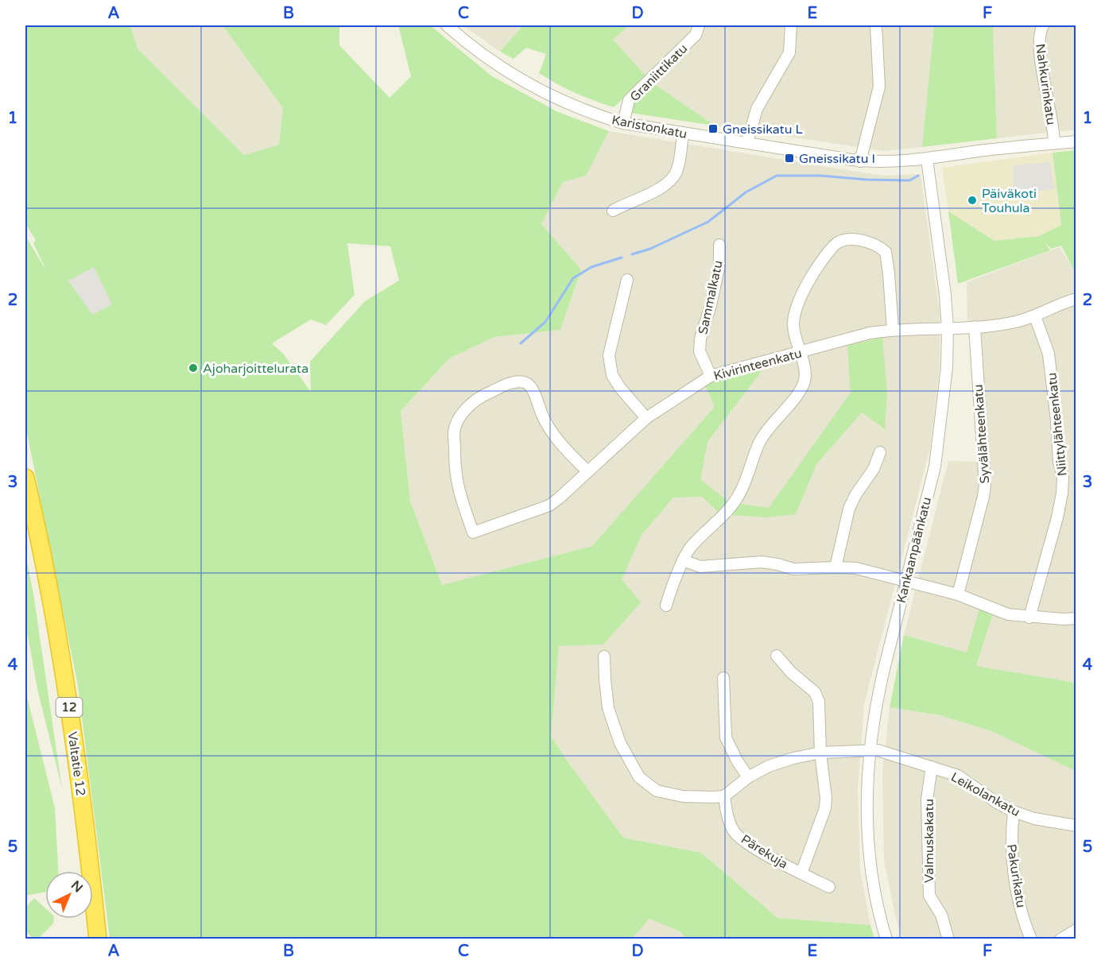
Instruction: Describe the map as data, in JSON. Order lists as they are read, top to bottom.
{
  "streets": {
    "highway": ["12", "Valtatie 12"],
    "street": [
      "Graniittikatu",
      "Nahkurinkatu",
      "Karistonkatu",
      "Sammalkatu",
      "Kivirinteenkatu",
      "Niittylähteenkatu",
      "Syvälähteenkatu",
      "Kankaanpäänkatu",
      "Leikolankatu",
      "Valmuskakatu",
      "Pärekuja",
      "Pakurikatu"
    ]
  },
  "crossings": [
    ["Graniittikatu", "Karistonkatu"],
    ["Nahkurinkatu", "Karistonkatu"],
    ["Karistonkatu", "Kankaanpäänkatu"],
    ["Sammalkatu", "Kivirinteenkatu"],
    ["Kivirinteenkatu", "Niittylähteenkatu"],
    ["Kivirinteenkatu", "Syvälähteenkatu"],
    ["Kivirinteenkatu", "Kankaanpäänkatu"],
    ["Kankaanpäänkatu", "Leikolankatu"],
    ["Leikolankatu", "Valmuskakatu"],
    ["Leikolankatu", "Pärekuja"],
    ["Leikolankatu", "Pakurikatu"]
  ],
  "places": {
    "transit": ["Gneissikatu L", "Gneissikatu I"],
    "other": ["Päiväkoti Touhula", "Ajoharjoittelurata"]
  },
  "north": "top right",
  "grid": {
    "columns": [
      "A",
      "B",
      "C",
      "D",
      "E",
      "F"
    ],
    "rows": [
      "1",
      "2",
      "3",
      "4",
      "5"
    ]
  }
}
